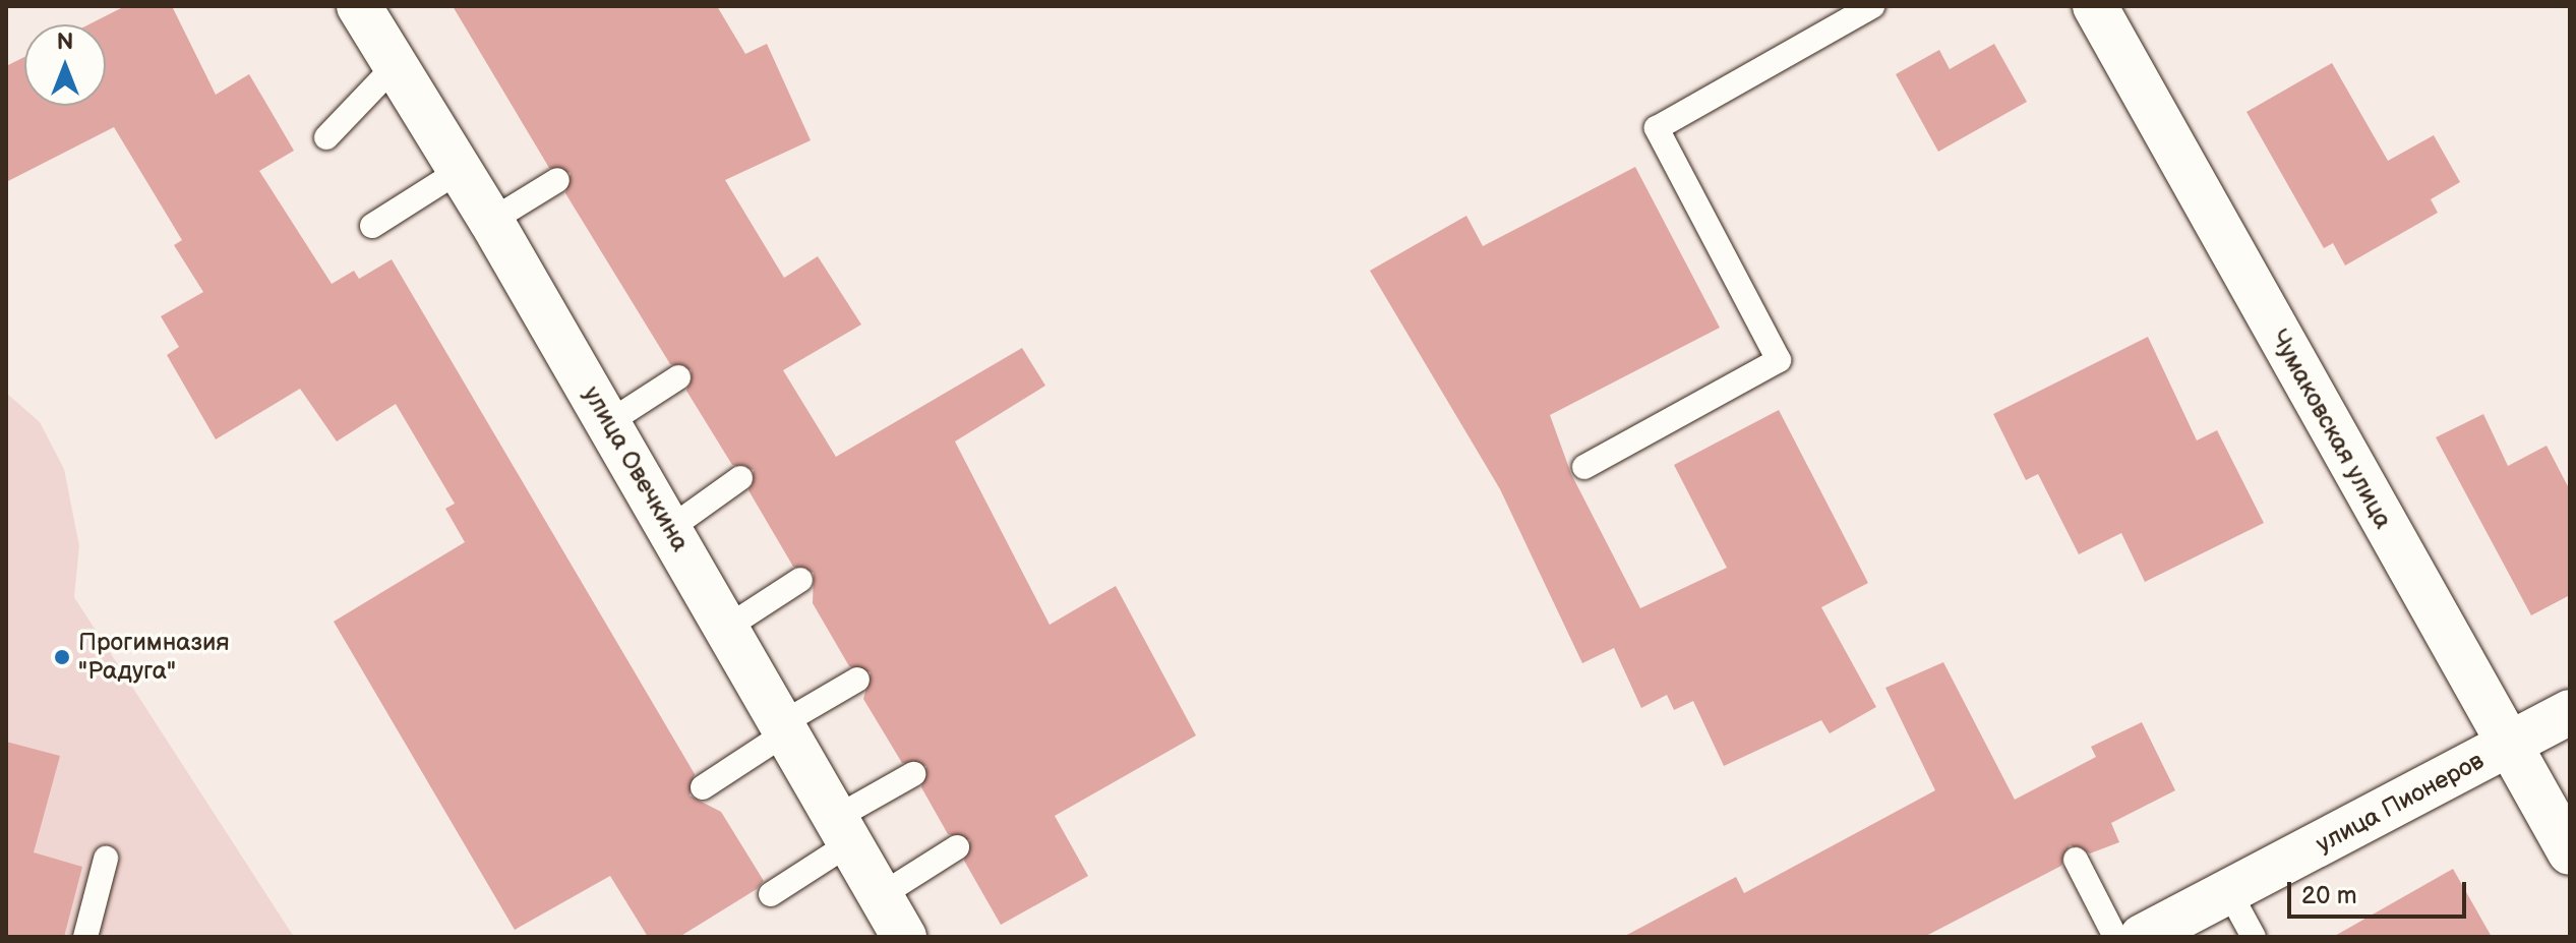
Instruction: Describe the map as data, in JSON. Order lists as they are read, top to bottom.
{
  "streets": {
    "street": ["Чумаковская улица", "улица Овечкина", "улица Пионеров"]
  },
  "crossings": [
    ["Чумаковская улица", "улица Пионеров"]
  ],
  "places": ["Прогимназия \"Радуга\""],
  "scale_bar": "20 m",
  "north": "top"
}
